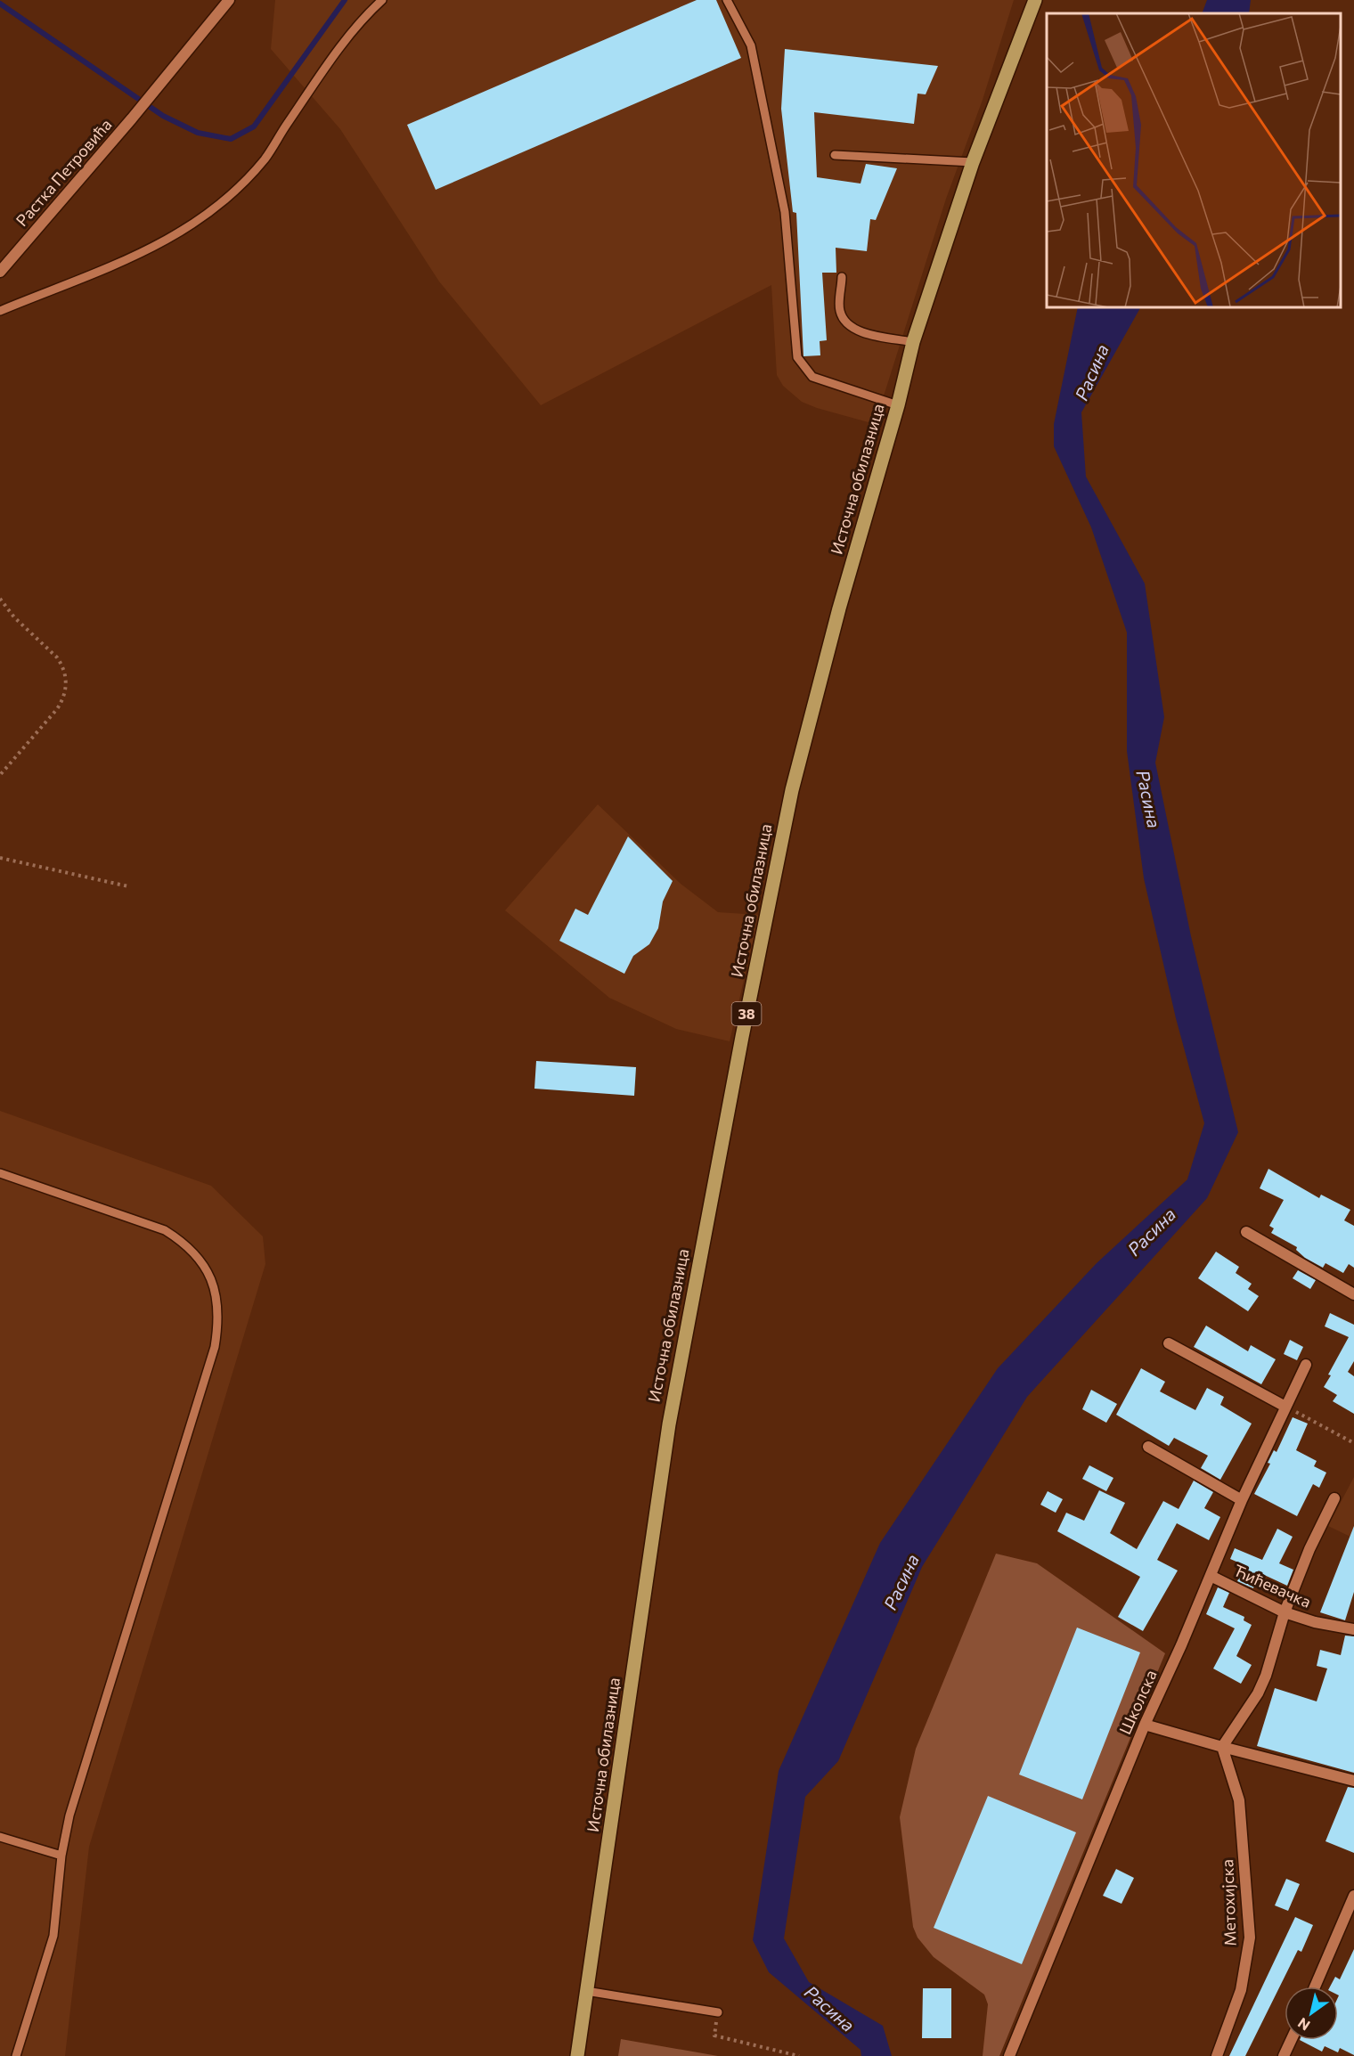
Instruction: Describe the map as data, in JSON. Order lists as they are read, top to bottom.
{
  "streets": {
    "main road": ["Источна обилазница", "38"],
    "street": [
      "Растка Петровића",
      "Ћићевачка",
      "Школска",
      "Метохијска"
    ]
  },
  "crossings": [
    ["Ћићевачка", "Школска"]
  ],
  "water": ["Расина"],
  "north": "bottom left"
}
